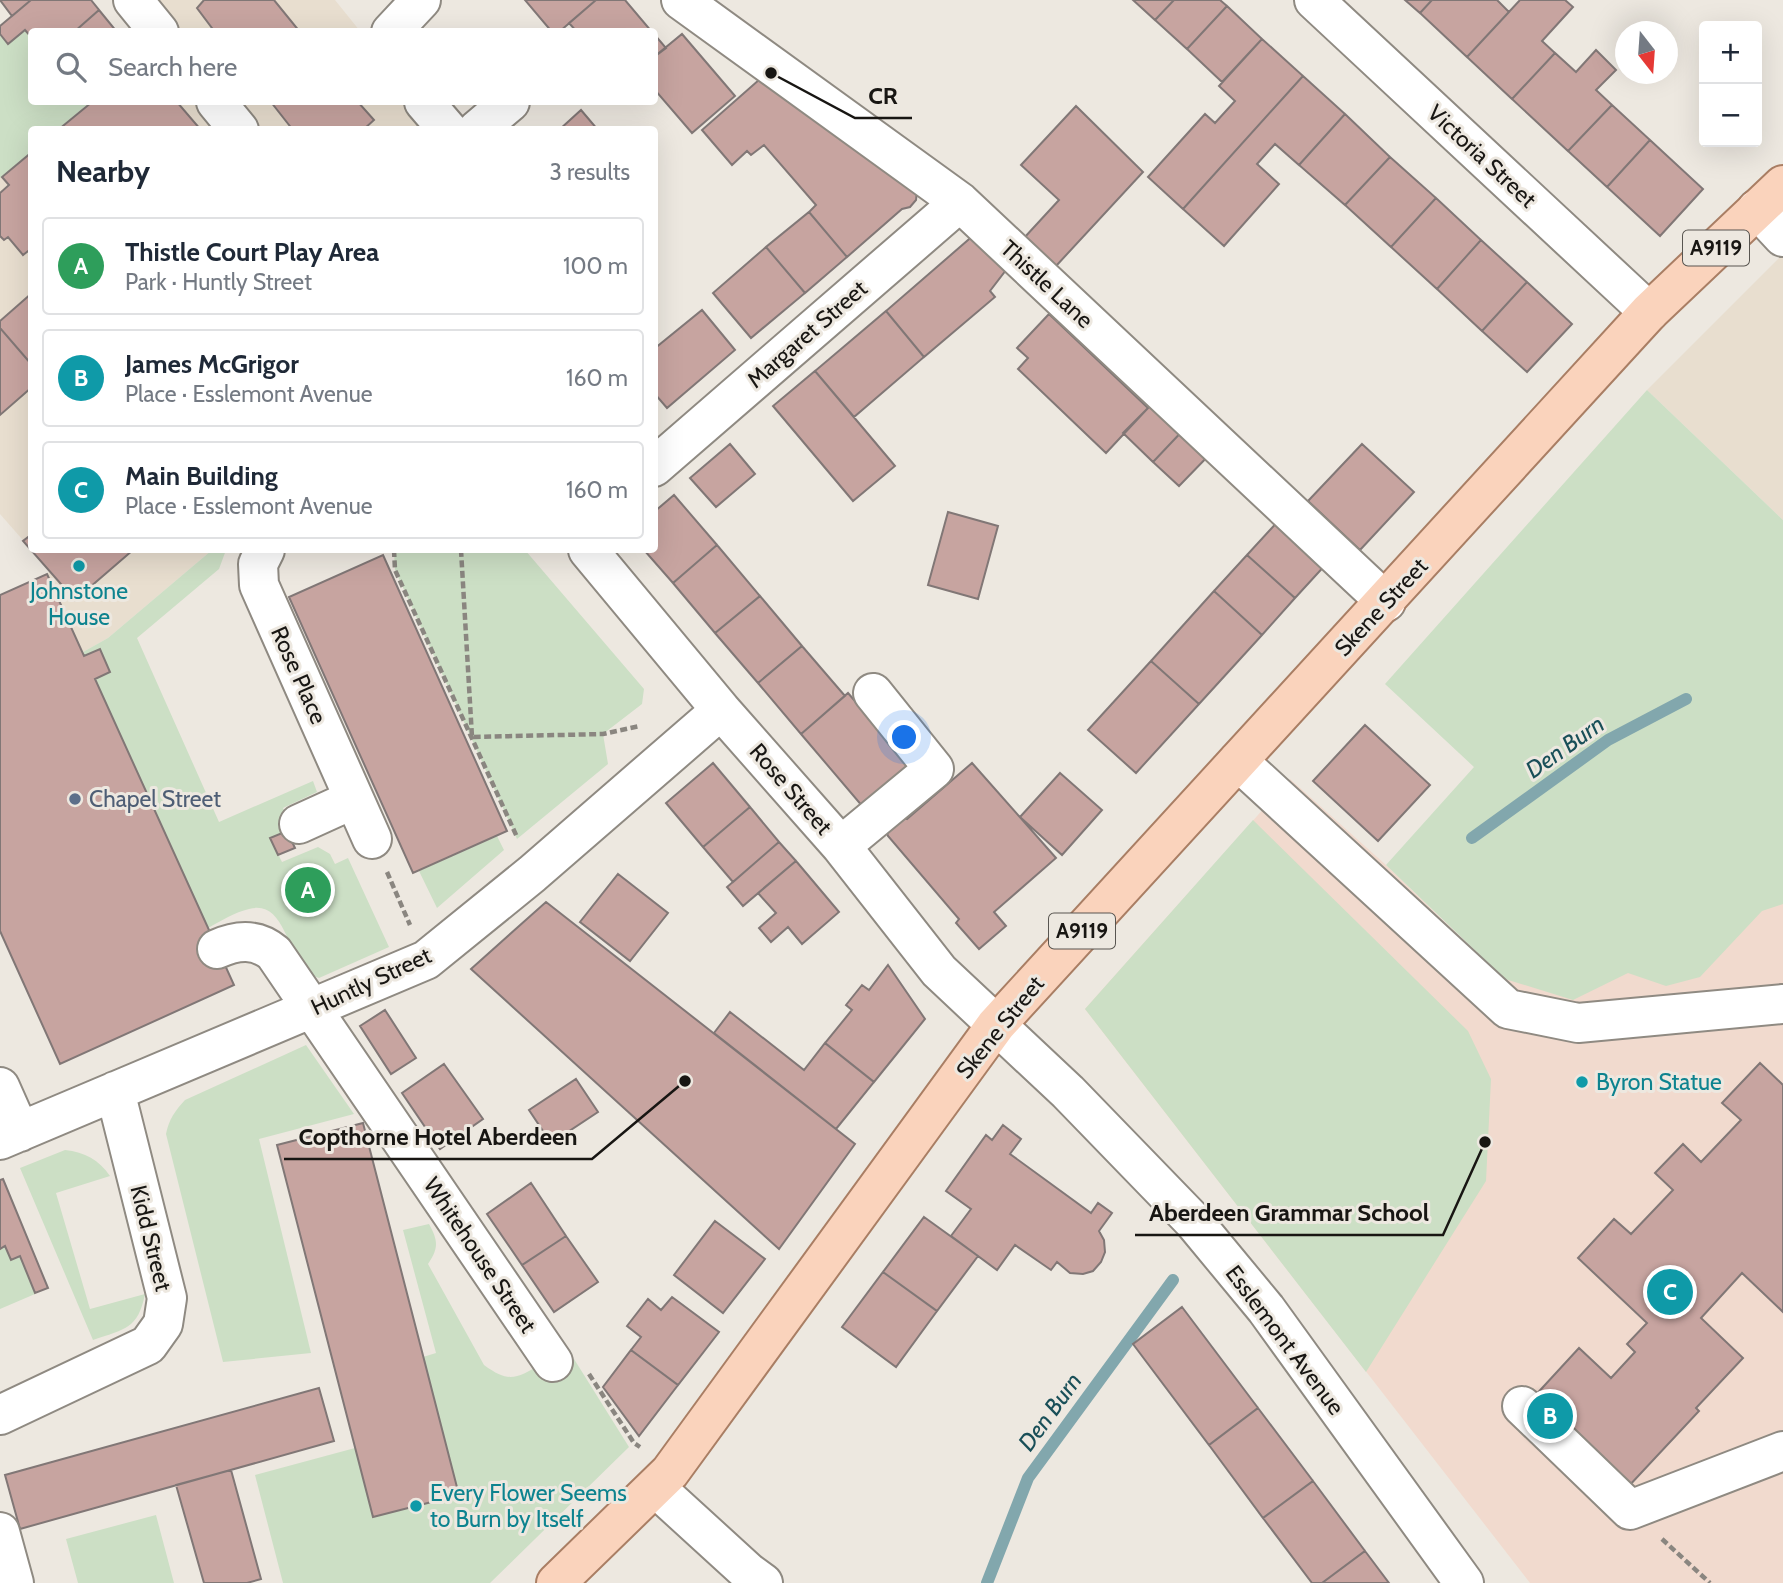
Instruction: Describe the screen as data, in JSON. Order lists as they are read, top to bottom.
{
  "streets": {
    "main road": ["A9119", "Skene Street"],
    "street": [
      "Victoria Street",
      "Thistle Lane",
      "Margaret Street",
      "Rose Place",
      "Rose Street",
      "Huntly Street",
      "Kidd Street",
      "Whitehouse Street",
      "Esslemont Avenue"
    ]
  },
  "crossings": [
    ["Victoria Street", "A9119"],
    ["Victoria Street", "Skene Street"],
    ["A9119", "Skene Street"],
    ["Thistle Lane", "Margaret Street"],
    ["Thistle Lane", "Skene Street"],
    ["Skene Street", "Rose Street"],
    ["Skene Street", "Esslemont Avenue"],
    ["Rose Street", "Huntly Street"],
    ["Rose Street", "Esslemont Avenue"],
    ["Huntly Street", "Kidd Street"],
    ["Huntly Street", "Whitehouse Street"]
  ],
  "water": ["Den Burn"],
  "places": [
    "CR",
    "Johnstone House",
    "Chapel Street",
    "Copthorne Hotel Aberdeen",
    "Byron Statue",
    "Aberdeen Grammar School",
    "Every Flower Seems to Burn by Itself"
  ],
  "north": "bottom",
  "page": {
    "map_buttons": ["+", "−"],
    "search": "Search here",
    "heading": ["Nearby", "3 results"],
    "list": [
      {
        "mark": "A",
        "name": "Thistle Court Play Area",
        "note": "Park · Huntly Street",
        "value": "100 m"
      },
      {
        "mark": "B",
        "name": "James McGrigor",
        "note": "Place · Esslemont Avenue",
        "value": "160 m"
      },
      {
        "mark": "C",
        "name": "Main Building",
        "note": "Place · Esslemont Avenue",
        "value": "160 m"
      }
    ],
    "pins": ["A", "C", "B"]
  }
}
